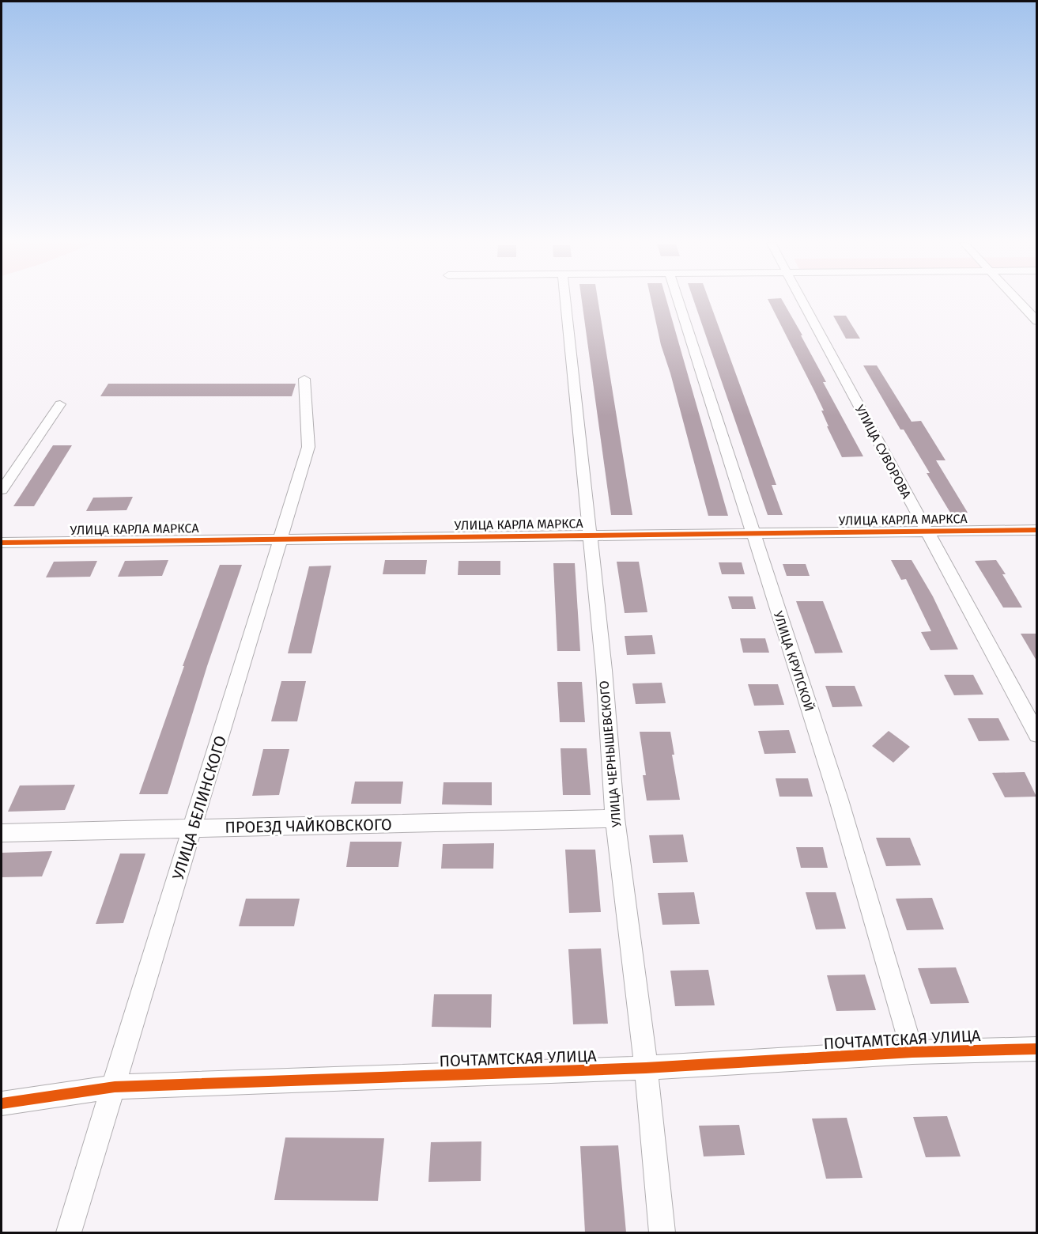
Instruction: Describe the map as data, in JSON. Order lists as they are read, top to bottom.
{
  "streets": {
    "street": [
      "УЛИЦА СУВОРОВА",
      "УЛИЦА КАРЛА МАРКСА",
      "УЛИЦА КРУПСКОЙ",
      "УЛИЦА ЧЕРНЫШЕВСКОГО",
      "УЛИЦА БЕЛИНСКОГО",
      "ПРОЕЗД ЧАЙКОВСКОГО",
      "ПОЧТАМТСКАЯ УЛИЦА"
    ]
  },
  "crossings": [
    ["УЛИЦА СУВОРОВА", "УЛИЦА КАРЛА МАРКСА"],
    ["УЛИЦА КАРЛА МАРКСА", "УЛИЦА КРУПСКОЙ"],
    ["УЛИЦА КАРЛА МАРКСА", "УЛИЦА ЧЕРНЫШЕВСКОГО"],
    ["УЛИЦА КАРЛА МАРКСА", "УЛИЦА БЕЛИНСКОГО"],
    ["УЛИЦА КРУПСКОЙ", "ПОЧТАМТСКАЯ УЛИЦА"],
    ["УЛИЦА ЧЕРНЫШЕВСКОГО", "ПРОЕЗД ЧАЙКОВСКОГО"],
    ["УЛИЦА ЧЕРНЫШЕВСКОГО", "ПОЧТАМТСКАЯ УЛИЦА"],
    ["УЛИЦА БЕЛИНСКОГО", "ПРОЕЗД ЧАЙКОВСКОГО"],
    ["УЛИЦА БЕЛИНСКОГО", "ПОЧТАМТСКАЯ УЛИЦА"]
  ]
}
